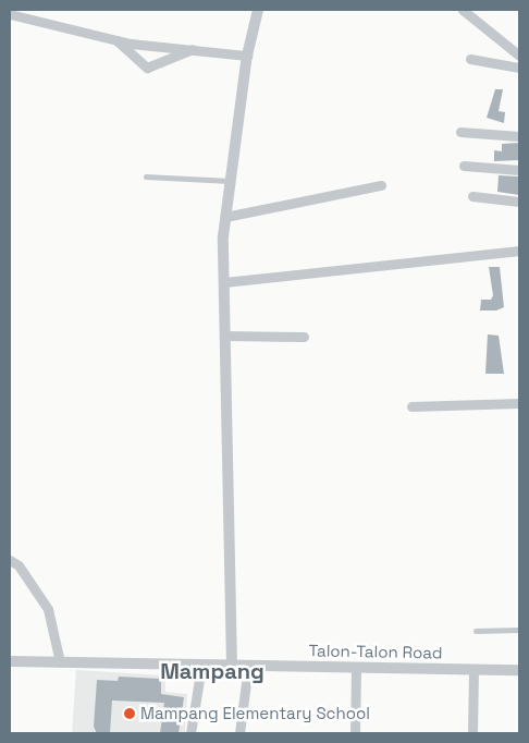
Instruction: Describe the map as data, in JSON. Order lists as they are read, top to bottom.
{
  "streets": {
    "street": ["Talon-Talon Road"]
  },
  "districts": ["Mampang"],
  "places": ["Mampang Elementary School"]
}
